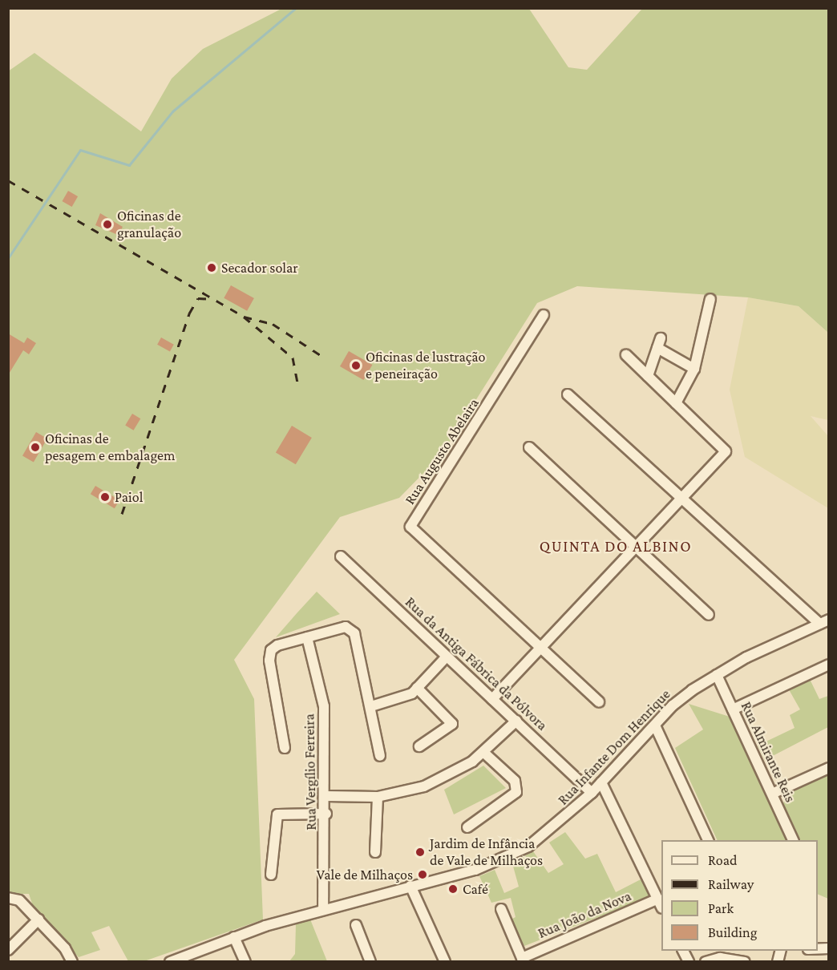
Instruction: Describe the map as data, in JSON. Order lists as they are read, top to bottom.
{
  "streets": {
    "street": [
      "Rua Augusto Abelaira",
      "Rua da Antiga Fábrica da Pólvora",
      "Rua Infante Dom Henrique",
      "Rua Almirante Reis",
      "Rua Vergílio Ferreira",
      "Rua João da Nova"
    ]
  },
  "crossings": [
    ["Rua da Antiga Fábrica da Pólvora", "Rua Infante Dom Henrique"],
    ["Rua Infante Dom Henrique", "Rua Almirante Reis"],
    ["Rua Infante Dom Henrique", "Rua Vergílio Ferreira"]
  ],
  "districts": ["QUINTA DO ALBINO"],
  "places": [
    "Oficinas de granulação",
    "Secador solar",
    "Oficinas de lustração e peneiração",
    "Oficinas de pesagem e embalagem",
    "Paiol",
    "Jardim de Infância de Vale de Milhaços",
    "Vale de Milhaços",
    "Café"
  ],
  "legend": [
    "Road",
    "Railway",
    "Park",
    "Building"
  ]
}
